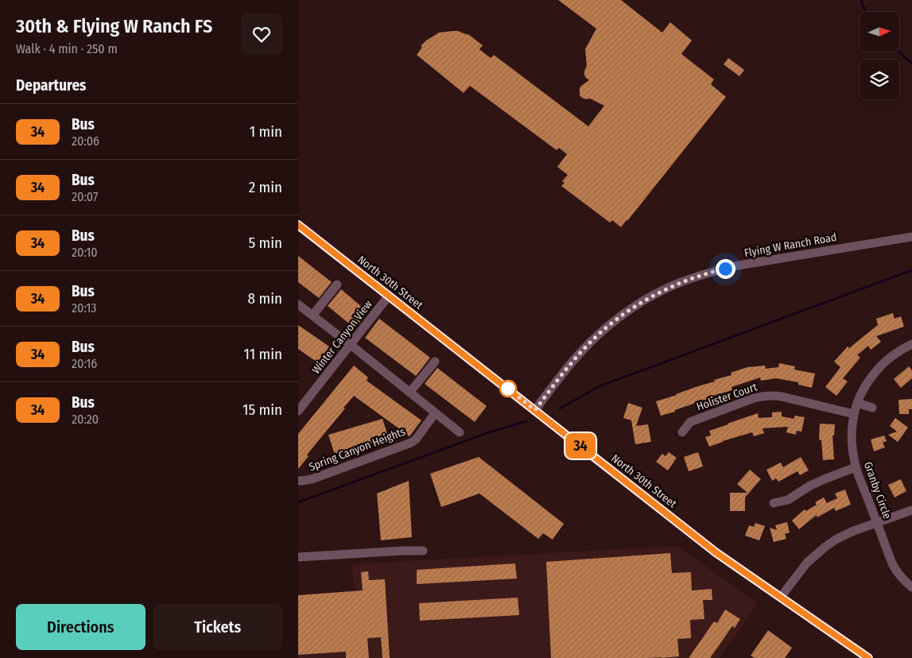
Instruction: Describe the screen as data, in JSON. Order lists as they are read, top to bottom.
{
  "streets": {
    "main road": ["North 30th Street"],
    "street": [
      "Flying W Ranch Road",
      "Winter Canyon View",
      "Holister Court",
      "Spring Canyon Heights",
      "Granby Circle"
    ]
  },
  "crossings": [
    ["Flying W Ranch Road", "North 30th Street"],
    ["North 30th Street", "Winter Canyon View"],
    ["Holister Court", "Granby Circle"]
  ],
  "lines": ["bus line 34"],
  "north": "right",
  "page": {
    "heading": [
      ["30th & Flying W Ranch FS", "Walk · 4 min · 250 m"],
      "Departures"
    ],
    "on_map": "34",
    "list": [
      {
        "mark": "34",
        "name": "Bus",
        "note": "20:06",
        "value": "1 min"
      },
      {
        "mark": "34",
        "name": "Bus",
        "note": "20:07",
        "value": "2 min"
      },
      {
        "mark": "34",
        "name": "Bus",
        "note": "20:10",
        "value": "5 min"
      },
      {
        "mark": "34",
        "name": "Bus",
        "note": "20:13",
        "value": "8 min"
      },
      {
        "mark": "34",
        "name": "Bus",
        "note": "20:16",
        "value": "11 min"
      },
      {
        "mark": "34",
        "name": "Bus",
        "note": "20:20",
        "value": "15 min"
      }
    ],
    "buttons": ["Directions", "Tickets"]
  }
}
